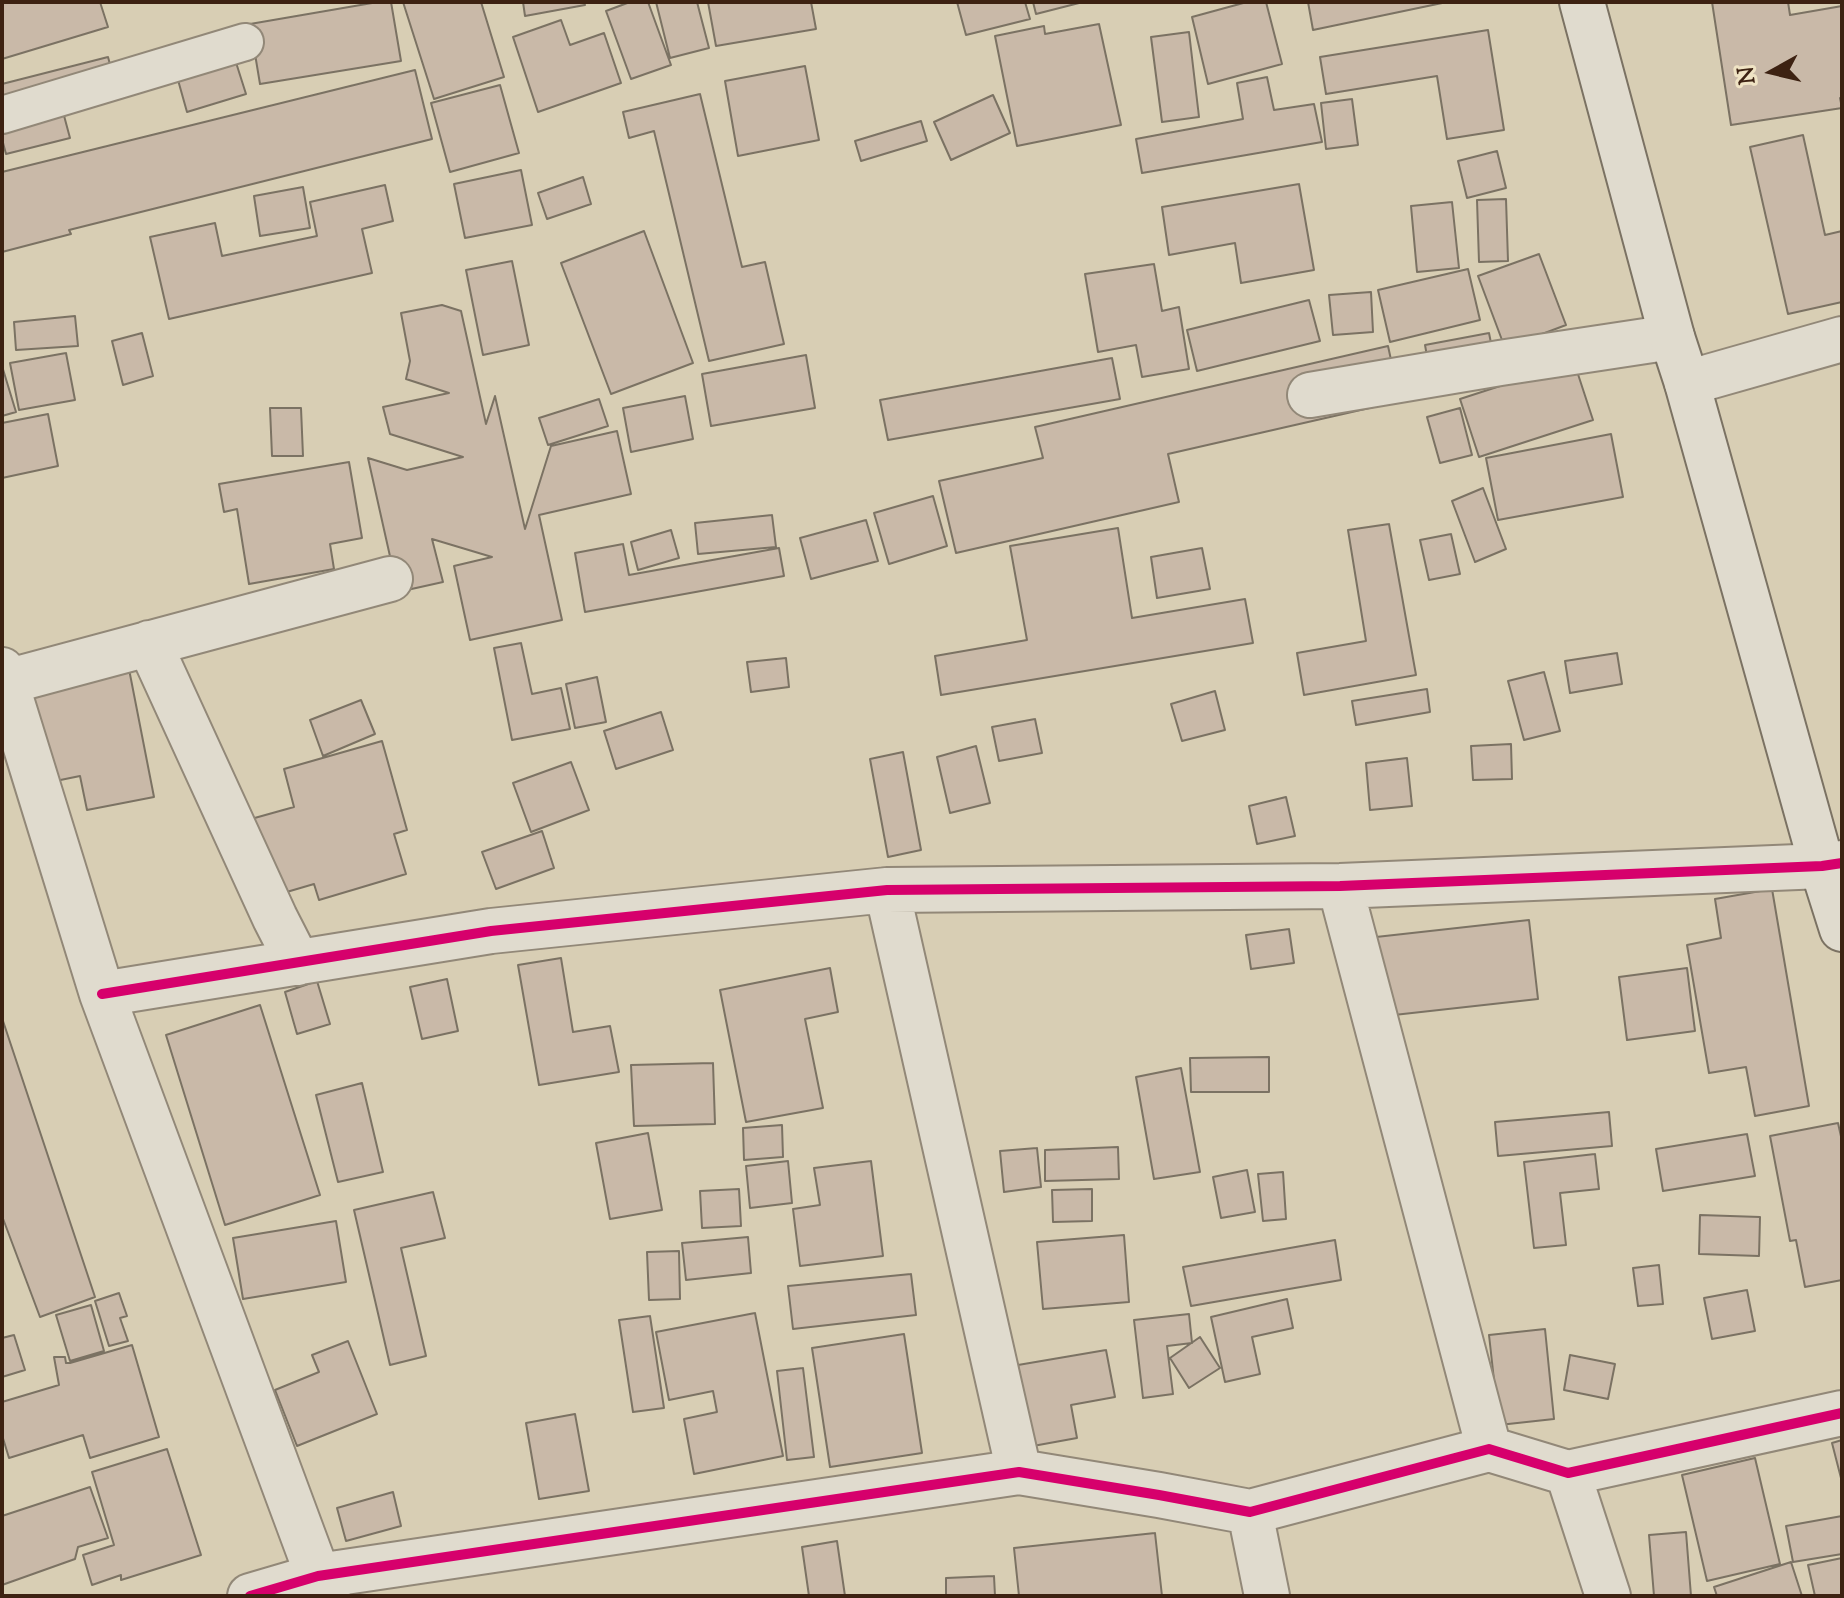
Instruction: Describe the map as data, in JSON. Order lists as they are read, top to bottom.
{
  "north": "left"
}
